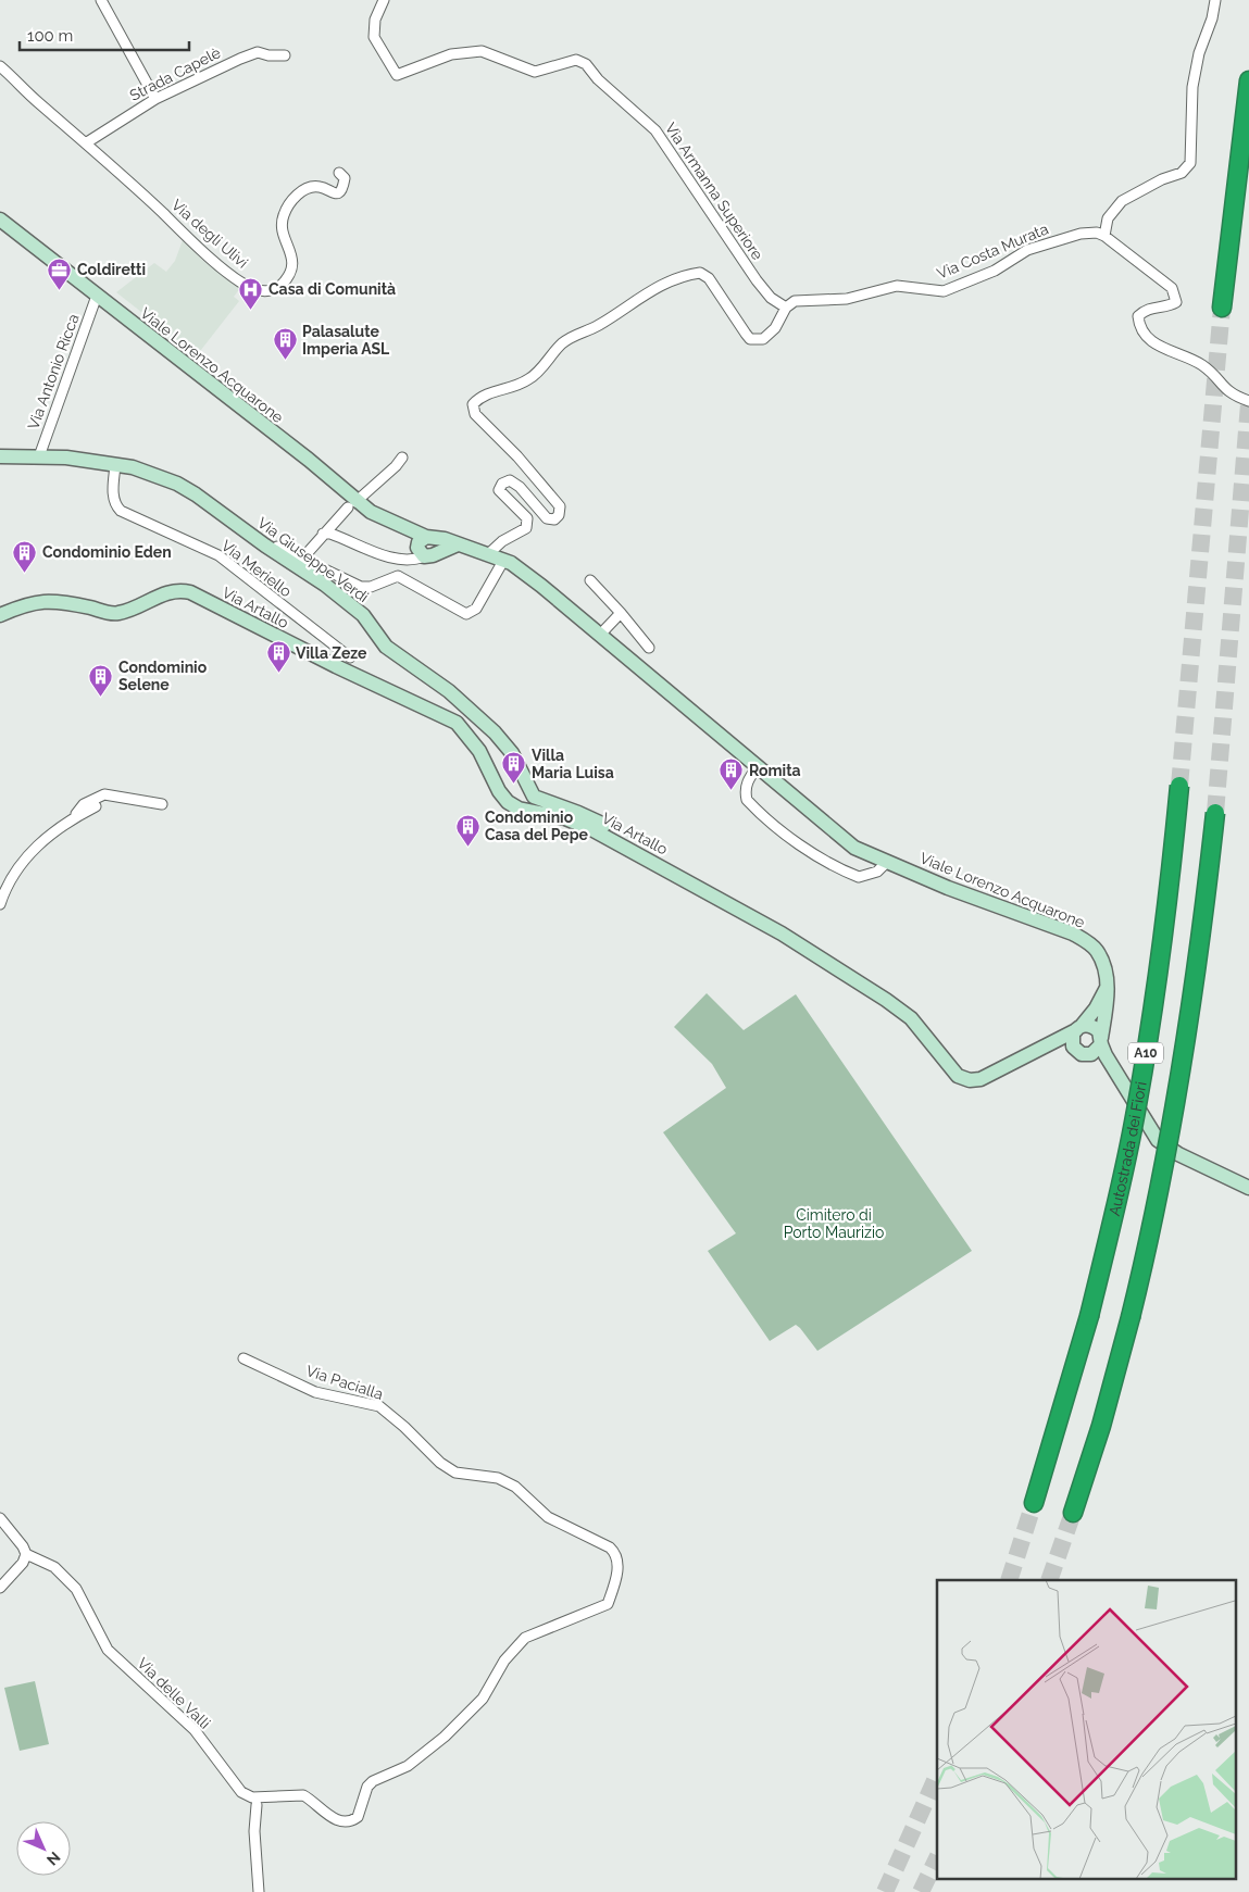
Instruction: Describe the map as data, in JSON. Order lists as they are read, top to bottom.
{
  "streets": {
    "highway": ["A10", "Autostrada dei Fiori"],
    "street": [
      "Strada Capelè",
      "Via Armanna Superiore",
      "Via degli Ulivi",
      "Via Costa Murata",
      "Viale Lorenzo Acquarone",
      "Via Antonio Ricca",
      "Via Giuseppe Verdi",
      "Via Meriello",
      "Via Artallo",
      "Via Pacialla",
      "Via delle Valli"
    ]
  },
  "crossings": [
    ["Strada Capelè", "Via degli Ulivi"],
    ["Via Armanna Superiore", "Via Costa Murata"],
    ["Viale Lorenzo Acquarone", "Via Antonio Ricca"],
    ["Viale Lorenzo Acquarone", "Via Artallo"],
    ["Via Antonio Ricca", "Via Giuseppe Verdi"],
    ["Via Giuseppe Verdi", "Via Meriello"],
    ["Via Giuseppe Verdi", "Via Artallo"],
    ["Via Pacialla", "Via delle Valli"]
  ],
  "parks": ["Cimitero di Porto Maurizio"],
  "places": {
    "office": ["Coldiretti"],
    "hospital": ["Casa di Comunità"],
    "building": [
      "Palasalute Imperia ASL",
      "Condominio Eden",
      "Villa Zeze",
      "Condominio Selene",
      "Villa Maria Luisa",
      "Romita",
      "Condominio Casa del Pepe"
    ]
  },
  "scale_bar": "100 m",
  "north": "bottom right"
}
